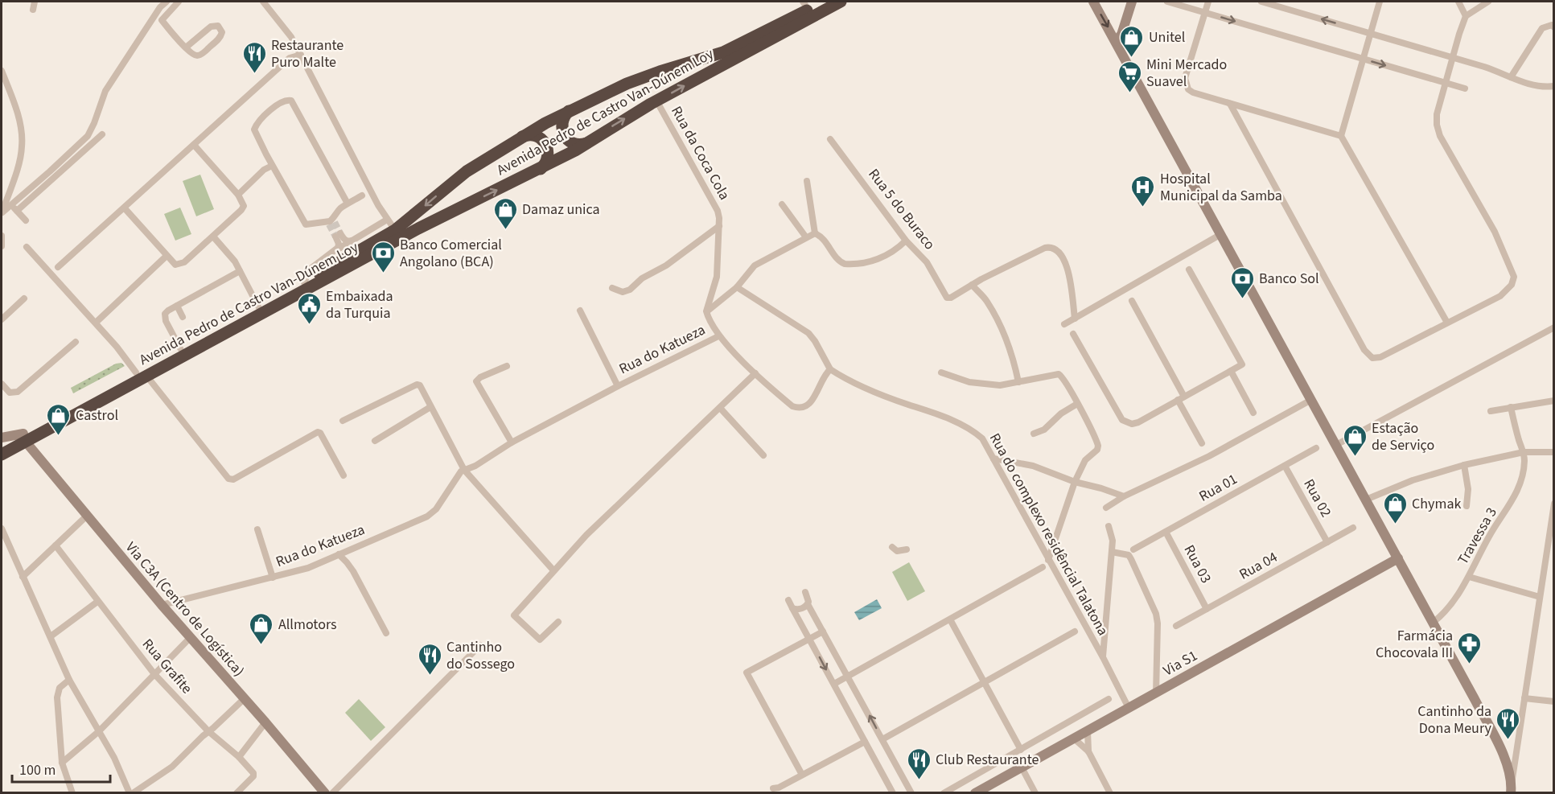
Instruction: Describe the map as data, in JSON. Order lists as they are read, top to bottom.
{
  "streets": {
    "highway": ["Avenida Pedro de Castro Van-Dúnem Loy"],
    "street": [
      "Rua da Coca Cola",
      "Rua 5 do Buraco",
      "Rua do Katueza",
      "Rua 01",
      "Rua 02",
      "Rua do complexo residêncial Talatona",
      "Travessa 3",
      "Rua 03",
      "Rua 04",
      "Via C3A (Centro de Logística)",
      "Via S1",
      "Rua Grafite"
    ]
  },
  "crossings": [
    ["Avenida Pedro de Castro Van-Dúnem Loy", "Rua da Coca Cola"],
    ["Avenida Pedro de Castro Van-Dúnem Loy", "Via C3A (Centro de Logística)"],
    ["Rua do Katueza", "Via C3A (Centro de Logística)"],
    ["Rua 01", "Rua 02"],
    ["Rua 01", "Rua 03"],
    ["Rua 02", "Rua 04"],
    ["Rua do complexo residêncial Talatona", "Via S1"],
    ["Rua 03", "Rua 04"]
  ],
  "places": {
    "shop": [
      "Unitel",
      "Damaz unica",
      "Castrol",
      "Estação de Serviço",
      "Chymak",
      "Allmotors"
    ],
    "restaurant": [
      "Restaurante Puro Malte",
      "Cantinho do Sossego",
      "Cantinho da Dona Meury",
      "Club Restaurante"
    ],
    "supermarket": ["Mini Mercado Suavel"],
    "hospital": ["Hospital Municipal da Samba"],
    "bank": ["Banco Comercial Angolano (BCA)", "Banco Sol"],
    "public building": ["Embaixada da Turquia"],
    "pharmacy": ["Farmácia Chocovala III"]
  },
  "scale_bar": "100 m"
}
